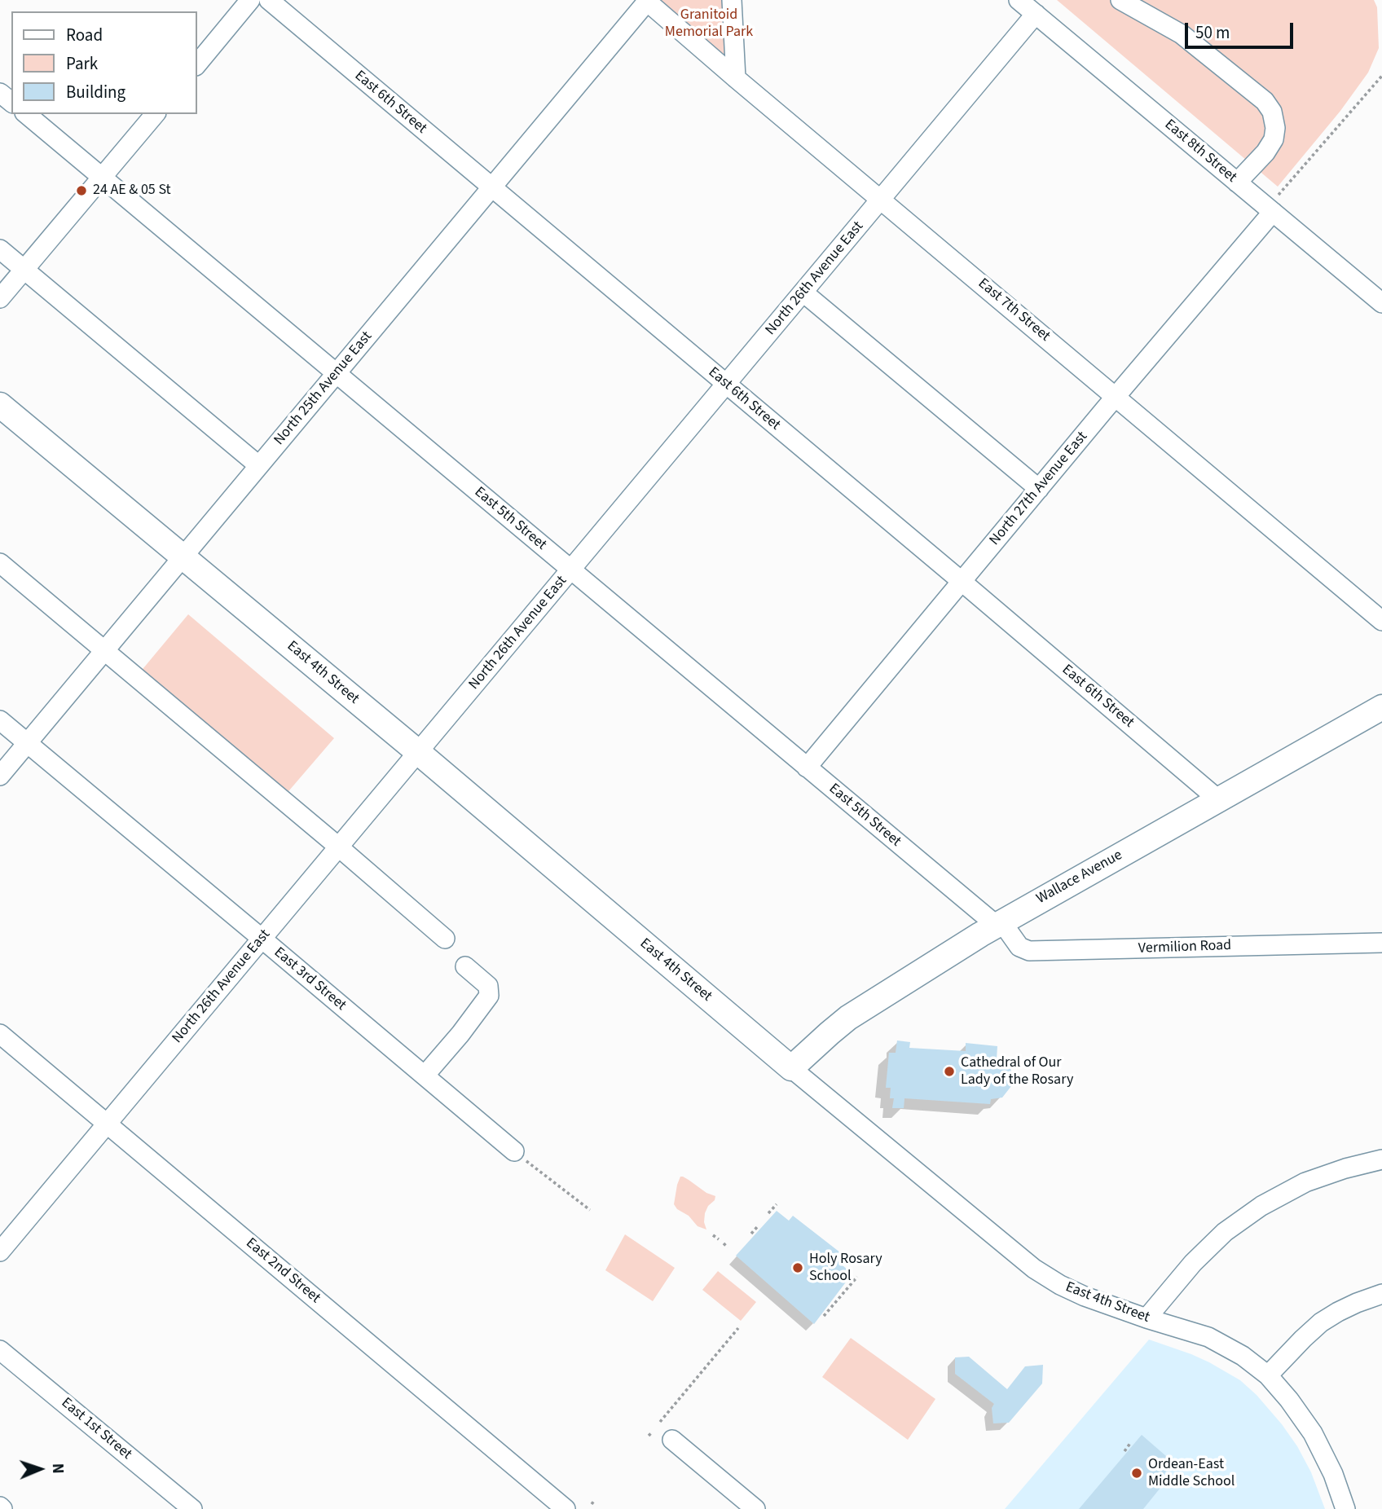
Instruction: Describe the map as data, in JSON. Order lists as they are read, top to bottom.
{
  "streets": {
    "main road": ["East 4th Street", "Wallace Avenue"],
    "street": [
      "East 6th Street",
      "East 8th Street",
      "North 26th Avenue East",
      "East 7th Street",
      "North 25th Avenue East",
      "North 27th Avenue East",
      "East 5th Street",
      "Vermilion Road",
      "East 3rd Street",
      "East 2nd Street",
      "East 1st Street"
    ]
  },
  "crossings": [
    ["East 6th Street", "North 26th Avenue East"],
    ["East 6th Street", "North 25th Avenue East"],
    ["East 6th Street", "North 27th Avenue East"],
    ["East 6th Street", "Wallace Avenue"],
    ["East 8th Street", "North 26th Avenue East"],
    ["East 8th Street", "North 27th Avenue East"],
    ["North 26th Avenue East", "East 7th Street"],
    ["North 26th Avenue East", "East 5th Street"],
    ["North 26th Avenue East", "East 4th Street"],
    ["North 26th Avenue East", "East 3rd Street"],
    ["North 26th Avenue East", "East 2nd Street"],
    ["East 7th Street", "North 25th Avenue East"],
    ["East 7th Street", "North 27th Avenue East"],
    ["North 25th Avenue East", "East 5th Street"],
    ["North 25th Avenue East", "East 4th Street"],
    ["North 25th Avenue East", "East 3rd Street"],
    ["North 27th Avenue East", "East 5th Street"],
    ["East 5th Street", "Wallace Avenue"],
    ["East 5th Street", "Vermilion Road"],
    ["East 4th Street", "Wallace Avenue"],
    ["Wallace Avenue", "Vermilion Road"]
  ],
  "parks": ["Granitoid Memorial Park"],
  "places": [
    "24 AE & 05 St",
    "Cathedral of Our Lady of the Rosary",
    "Holy Rosary School",
    "Ordean-East Middle School"
  ],
  "legend": ["Road", "Park", "Building"],
  "scale_bar": "50 m",
  "north": "right"
}
